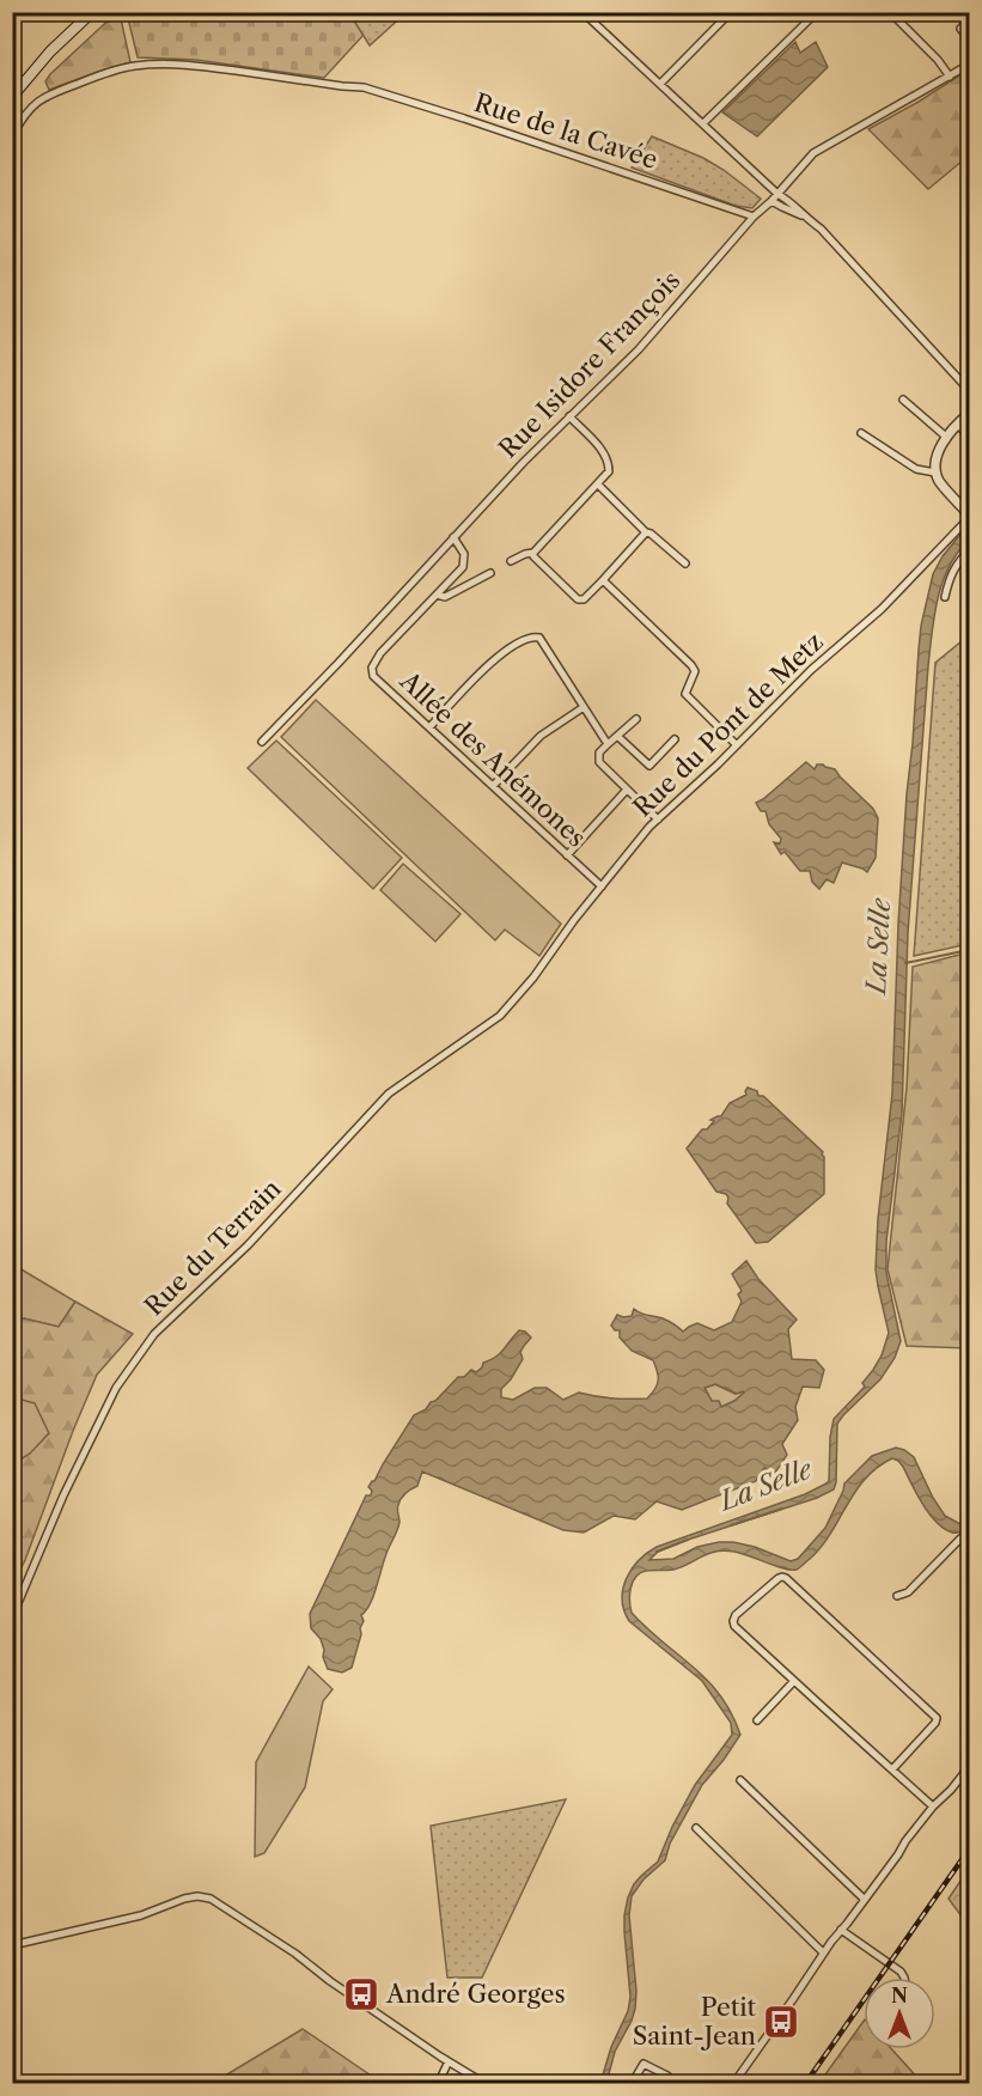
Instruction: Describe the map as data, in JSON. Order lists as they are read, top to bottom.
{
  "streets": {
    "street": [
      "Rue de la Cavée",
      "Rue Isidore François",
      "Rue du Pont de Metz",
      "Allée des Anémones",
      "Rue du Terrain"
    ]
  },
  "crossings": [
    ["Rue de la Cavée", "Rue Isidore François"],
    ["Rue Isidore François", "Allée des Anémones"],
    ["Rue du Pont de Metz", "Allée des Anémones"],
    ["Rue du Pont de Metz", "Rue du Terrain"]
  ],
  "water": ["La Selle"],
  "places": {
    "bus stop": ["André Georges", "Petit Saint-Jean"]
  },
  "north": "top"
}
